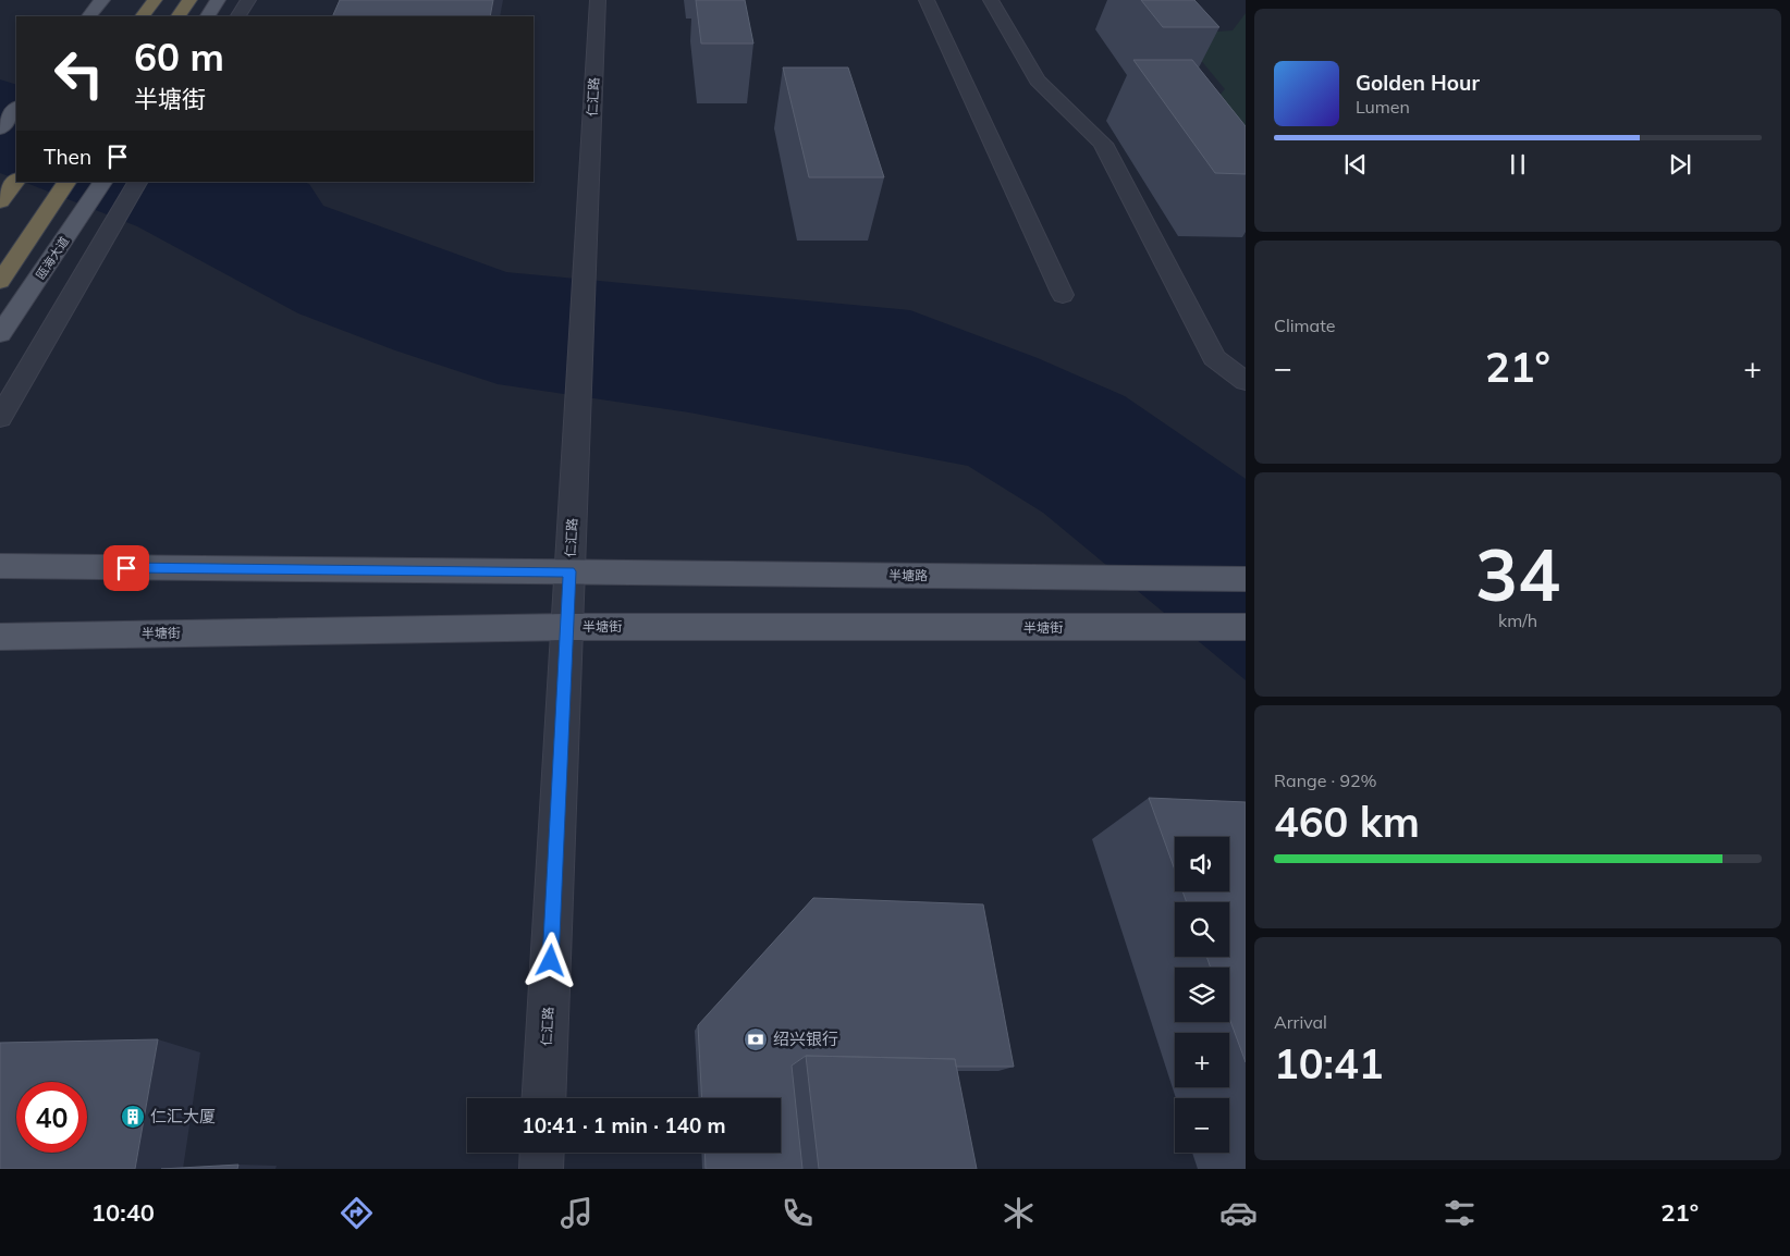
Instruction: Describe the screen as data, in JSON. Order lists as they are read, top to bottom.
{
  "streets": {
    "main road": ["瓯海大道", "半塘路", "半塘街"],
    "street": ["仁汇路"]
  },
  "crossings": [
    ["仁汇路", "半塘路"],
    ["仁汇路", "半塘街"]
  ],
  "places": {
    "bank": ["绍兴银行"],
    "building": ["仁汇大厦"]
  },
  "page": {
    "turn": ["60 m", "半塘街"],
    "song": ["Golden Hour", "Lumen"],
    "then": "Then",
    "tile": [
      "Climate",
      ["34", "km/h"],
      ["Range · 92%", "460 km"],
      ["Arrival", "10:41"]
    ],
    "heat": ["−", "21°", "+"],
    "map_buttons": ["+", "−"],
    "limit": "40",
    "trip": "10:41 · 1 min · 140 m",
    "tabs": ["10:40", "21°"]
  }
}
